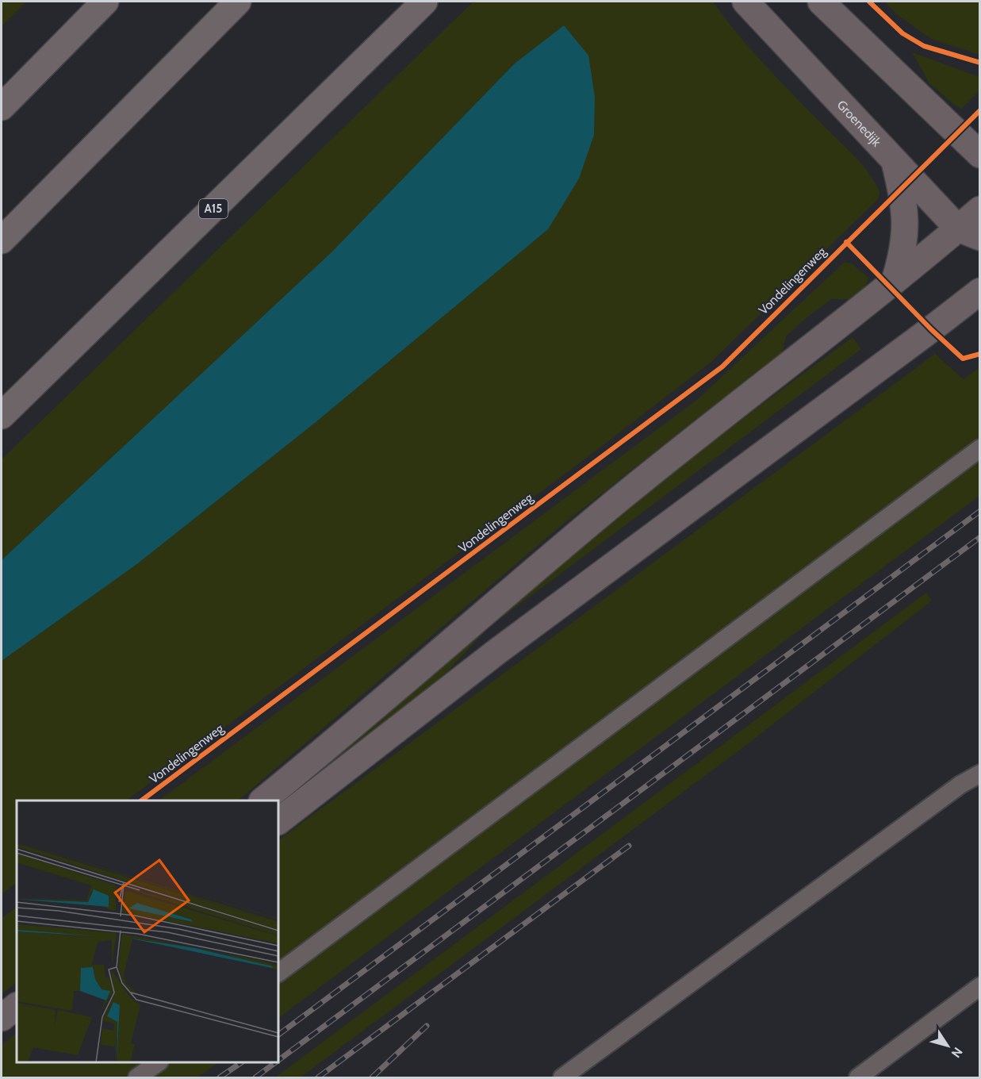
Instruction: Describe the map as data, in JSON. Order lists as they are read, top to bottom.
{
  "streets": {
    "highway": ["A15"],
    "main road": ["Groenedijk"],
    "cycle path": ["Vondelingenweg"]
  },
  "north": "bottom right"
}
